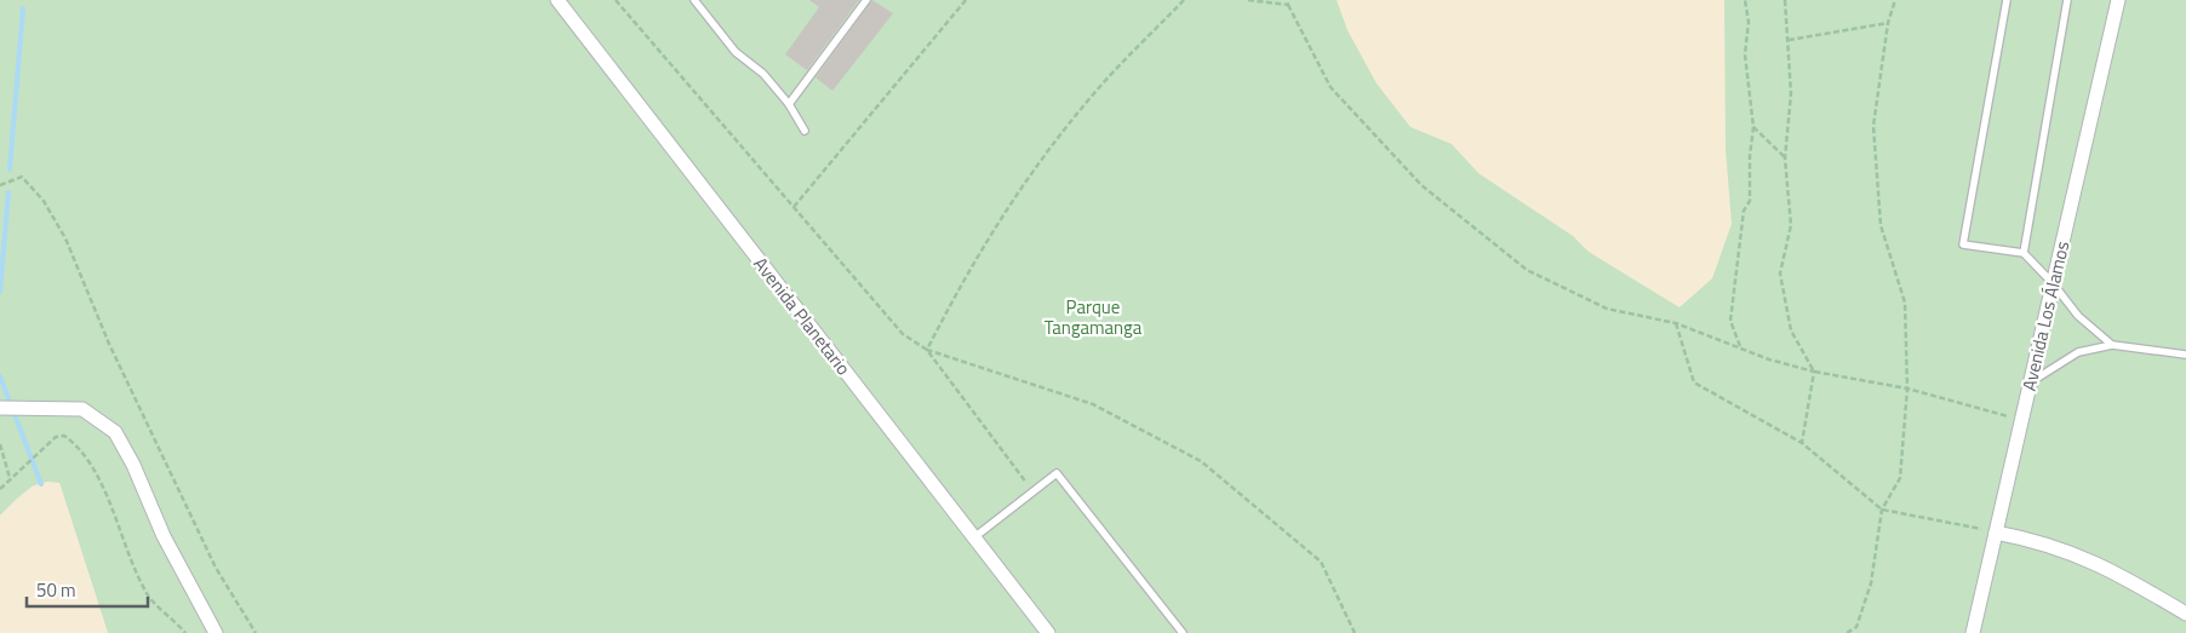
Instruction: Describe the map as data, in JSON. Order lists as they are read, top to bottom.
{
  "streets": {
    "street": ["Avenida Planetario", "Avenida Los Álamos"]
  },
  "parks": ["Parque Tangamanga"],
  "scale_bar": "50 m"
}
